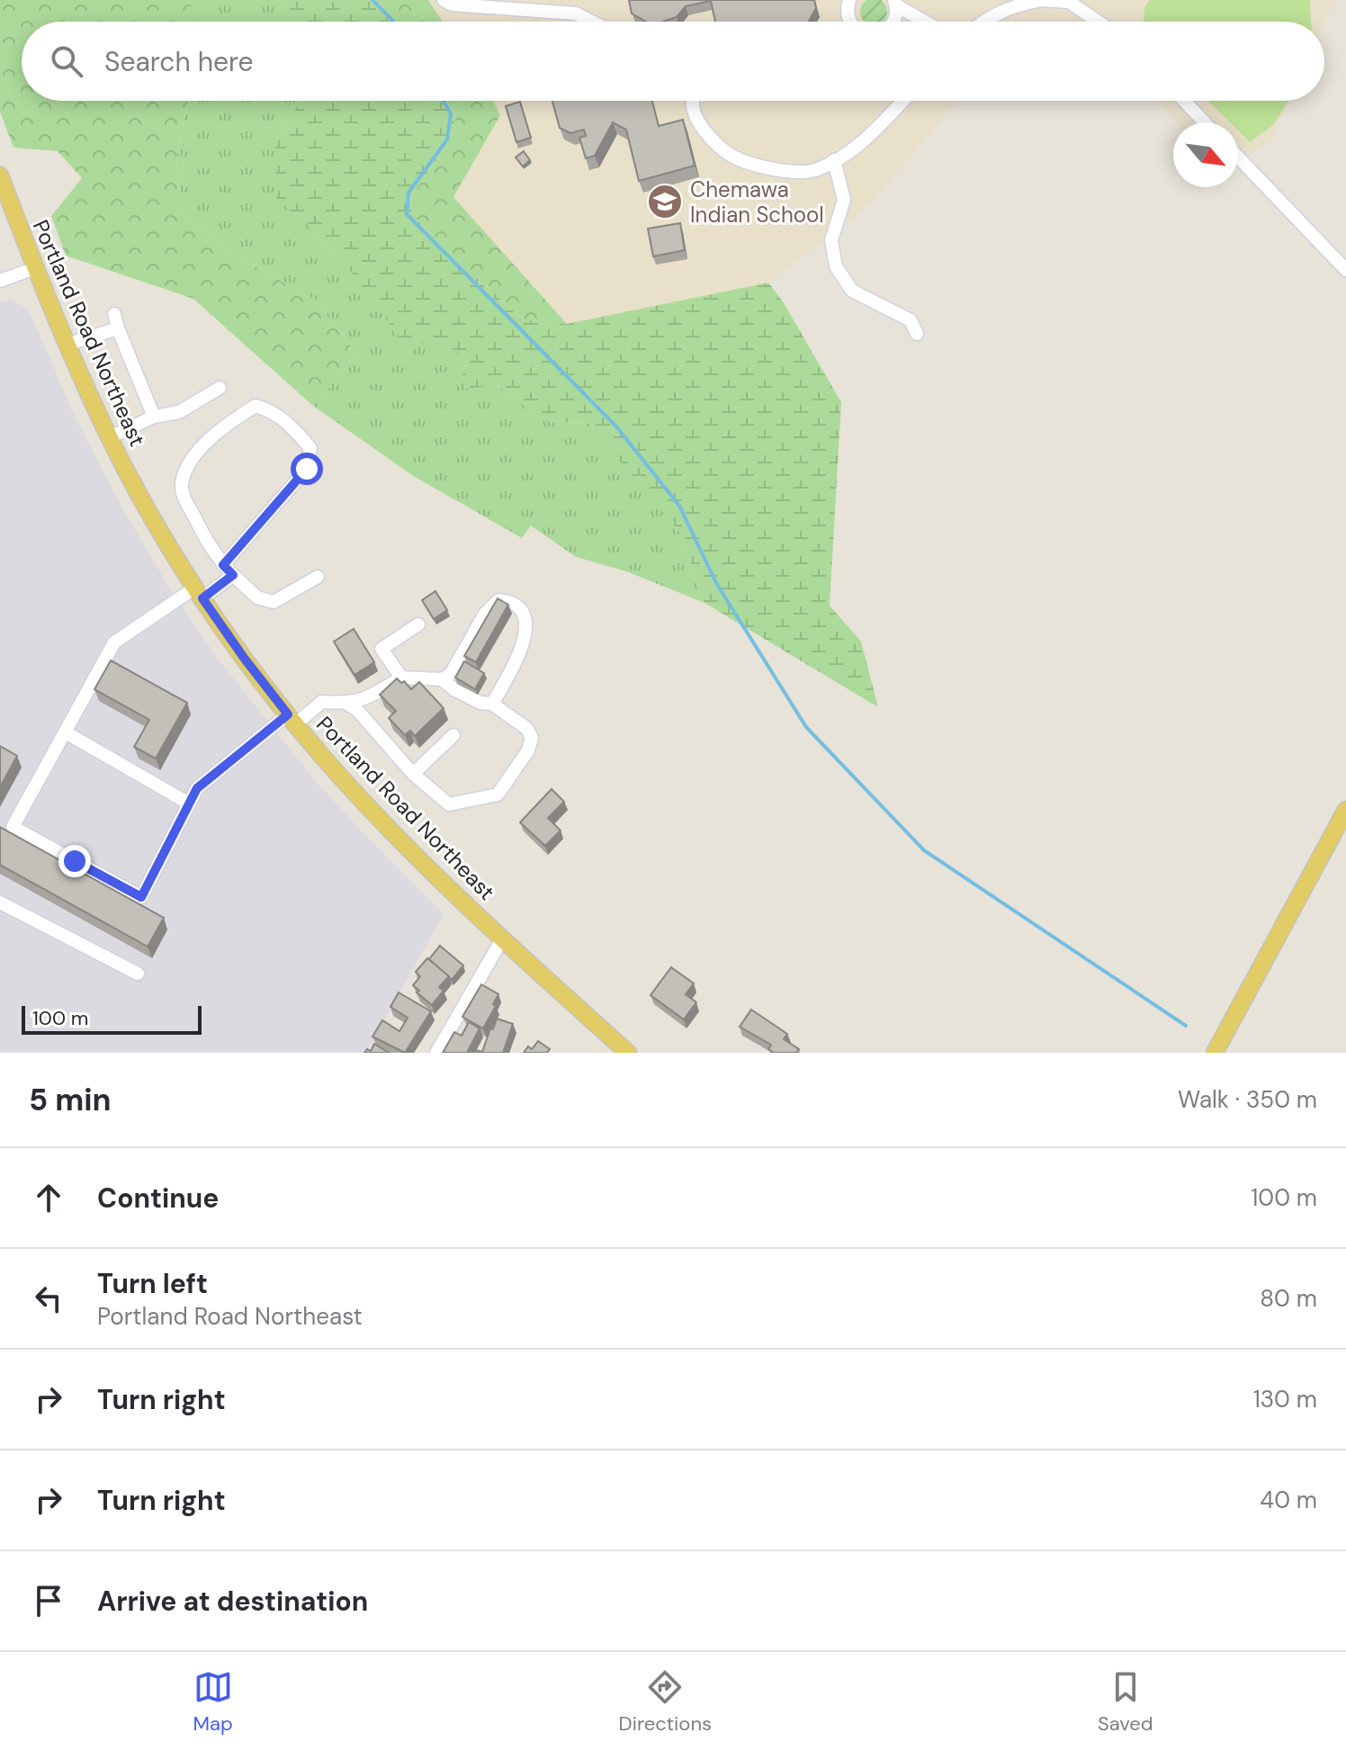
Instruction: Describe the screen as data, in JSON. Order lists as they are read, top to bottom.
{
  "streets": {
    "main road": ["Portland Road Northeast"]
  },
  "places": {
    "school or university": ["Chemawa Indian School"]
  },
  "scale_bar": "100 m",
  "north": "bottom right",
  "page": {
    "search": "Search here",
    "scale": "100 m",
    "heading": ["5 min", "Walk · 350 m"],
    "list": [
      ["Continue", "100 m"],
      ["Turn left", "Portland Road Northeast", "80 m"],
      ["Turn right", "130 m"],
      ["Turn right", "40 m"],
      "Arrive at destination"
    ],
    "nav": ["Map", "Directions", "Saved"]
  }
}
